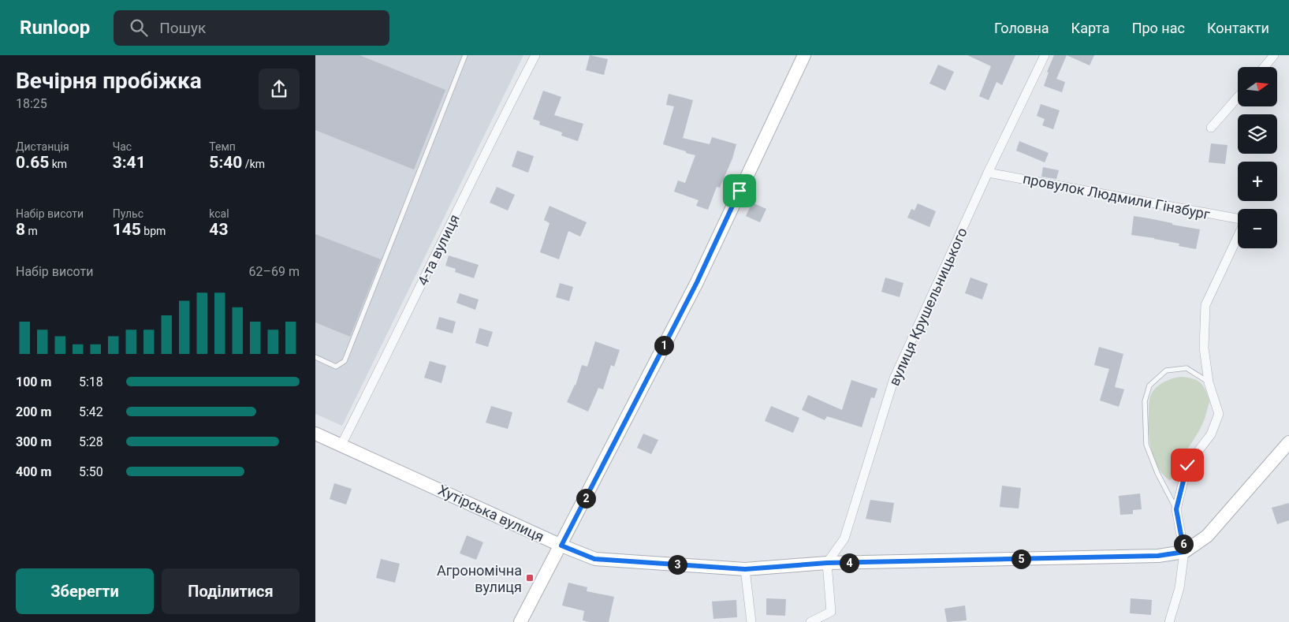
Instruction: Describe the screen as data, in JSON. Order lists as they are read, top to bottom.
{
  "streets": {
    "main road": ["Хутірська вулиця"],
    "street": ["провулок Людмили Гінзбург", "4-та вулиця", "вулиця Крушельницького"]
  },
  "crossings": [
    ["провулок Людмили Гінзбург", "вулиця Крушельницького"],
    ["провулок Людмили Гінзбург", "Хутірська вулиця"],
    ["4-та вулиця", "Хутірська вулиця"],
    ["вулиця Крушельницького", "Хутірська вулиця"]
  ],
  "places": {
    "transit": ["Агрономічна вулиця"]
  },
  "north": "right",
  "page": {
    "header": "Runloop",
    "search": "Пошук",
    "nav": [
      "Головна",
      "Карта",
      "Про нас",
      "Контакти"
    ],
    "heading": ["Вечірня пробіжка", "18:25"],
    "map_buttons": ["+", "−"],
    "stats": [
      ["Дистанція", "0.65 km"],
      ["Час", "3:41"],
      ["Темп", "5:40 /km"],
      ["Набір висоти", "8 m"],
      ["Пульс", "145 bpm"],
      ["kcal", "43"]
    ],
    "chart": ["Набір висоти", "62–69 m"],
    "pins": [
      "1",
      "2",
      "6",
      "5",
      "4",
      "3"
    ],
    "list": [
      {
        "name": "100 m",
        "note": "5:18"
      },
      {
        "name": "200 m",
        "note": "5:42"
      },
      {
        "name": "300 m",
        "note": "5:28"
      },
      {
        "name": "400 m",
        "note": "5:50"
      }
    ],
    "buttons": ["Зберегти", "Поділитися"]
  }
}
